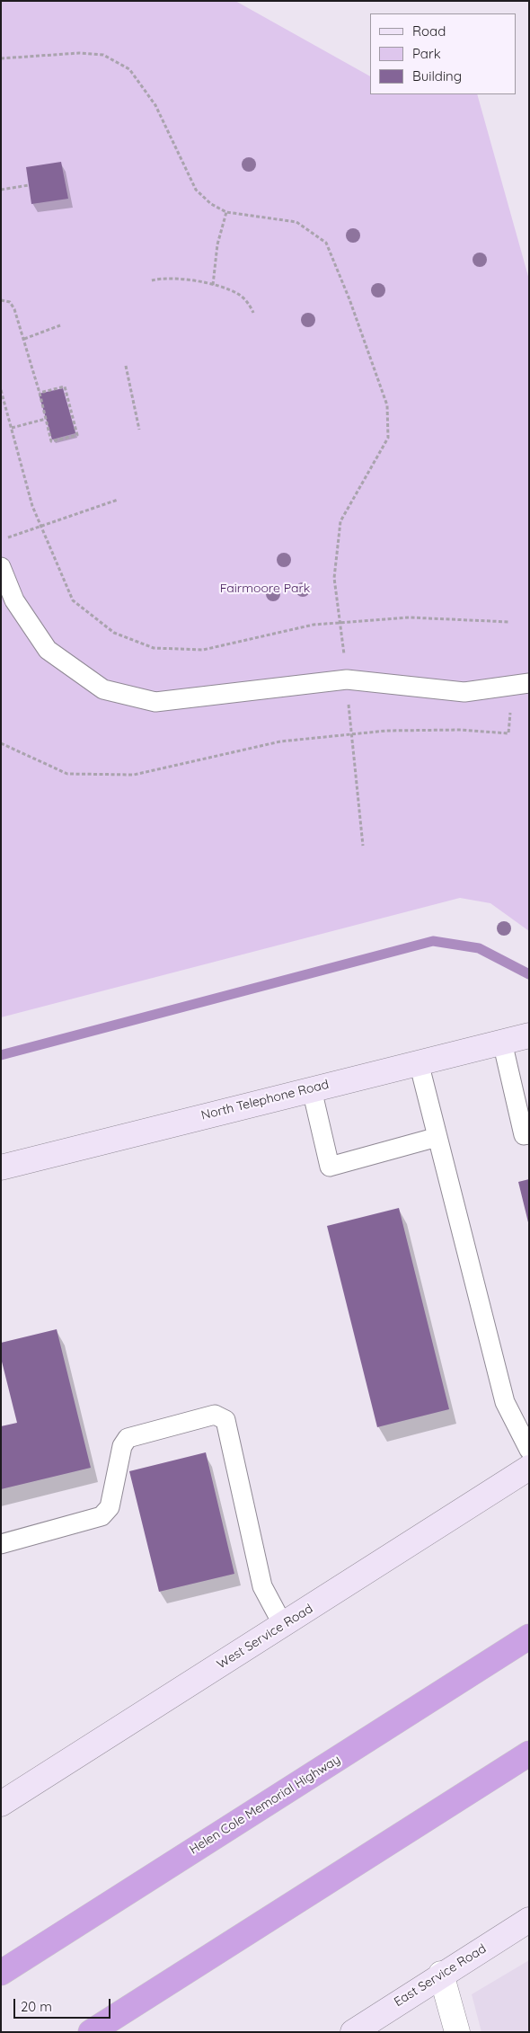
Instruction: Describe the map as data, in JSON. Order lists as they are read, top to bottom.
{
  "streets": {
    "highway": ["Helen Cole Memorial Highway"],
    "main road": ["North Telephone Road", "West Service Road", "East Service Road"]
  },
  "parks": ["Fairmoore Park"],
  "legend": ["Road", "Park", "Building"],
  "scale_bar": "20 m"
}
